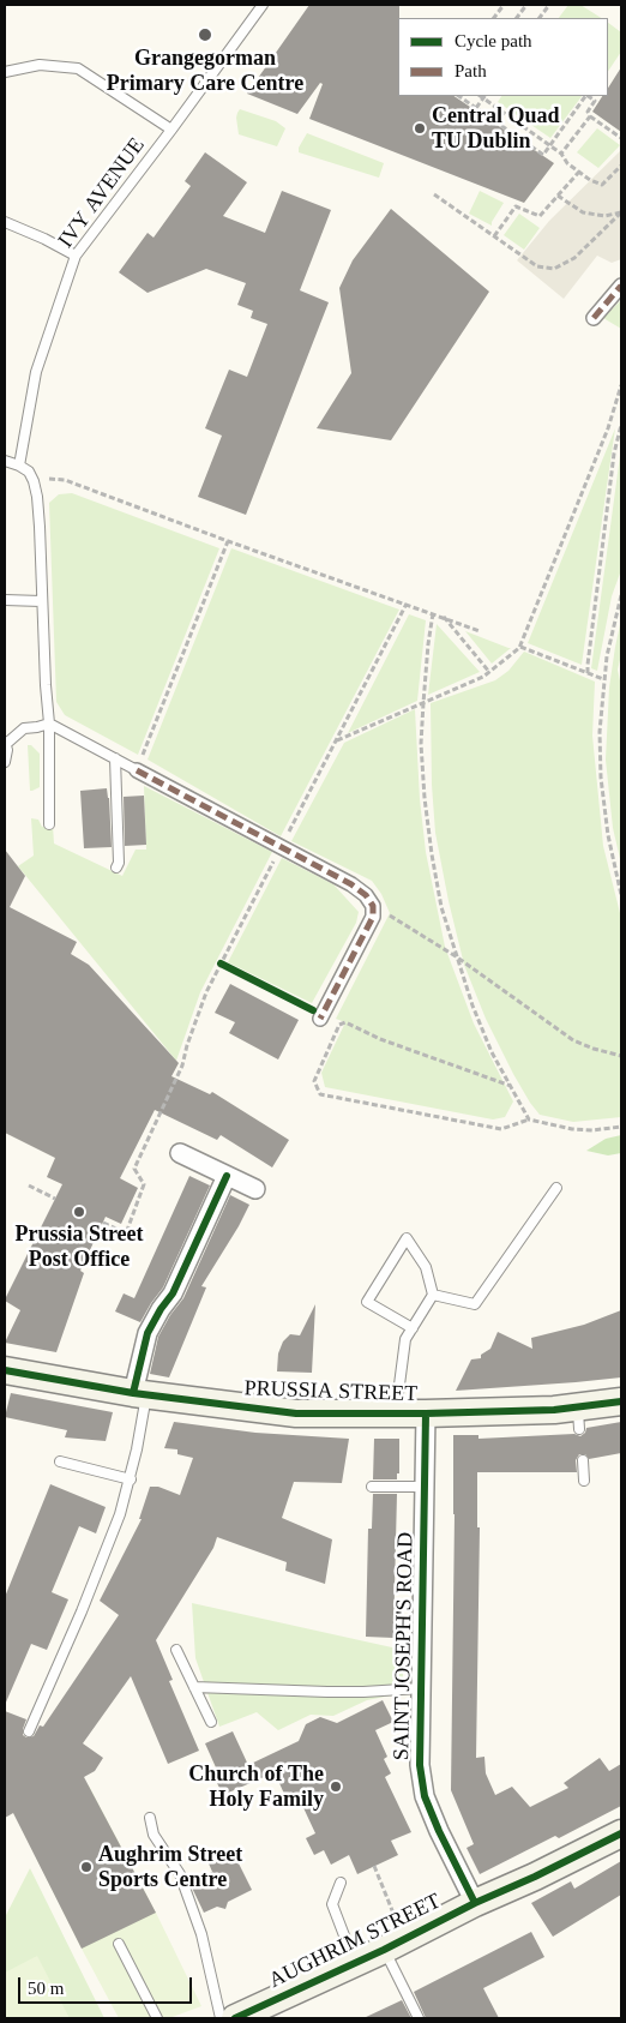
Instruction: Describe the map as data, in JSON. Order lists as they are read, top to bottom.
{
  "streets": {
    "main road": ["PRUSSIA STREET", "AUGHRIM STREET"],
    "street": ["SAINT JOSEPH'S ROAD"],
    "lane": ["IVY AVENUE"]
  },
  "crossings": [
    ["PRUSSIA STREET", "SAINT JOSEPH'S ROAD"],
    ["SAINT JOSEPH'S ROAD", "AUGHRIM STREET"]
  ],
  "places": [
    "Grangegorman Primary Care Centre",
    "Central Quad TU Dublin",
    "Prussia Street Post Office",
    "Church of The Holy Family",
    "Aughrim Street Sports Centre"
  ],
  "legend": ["Cycle path", "Path"],
  "scale_bar": "50 m"
}
